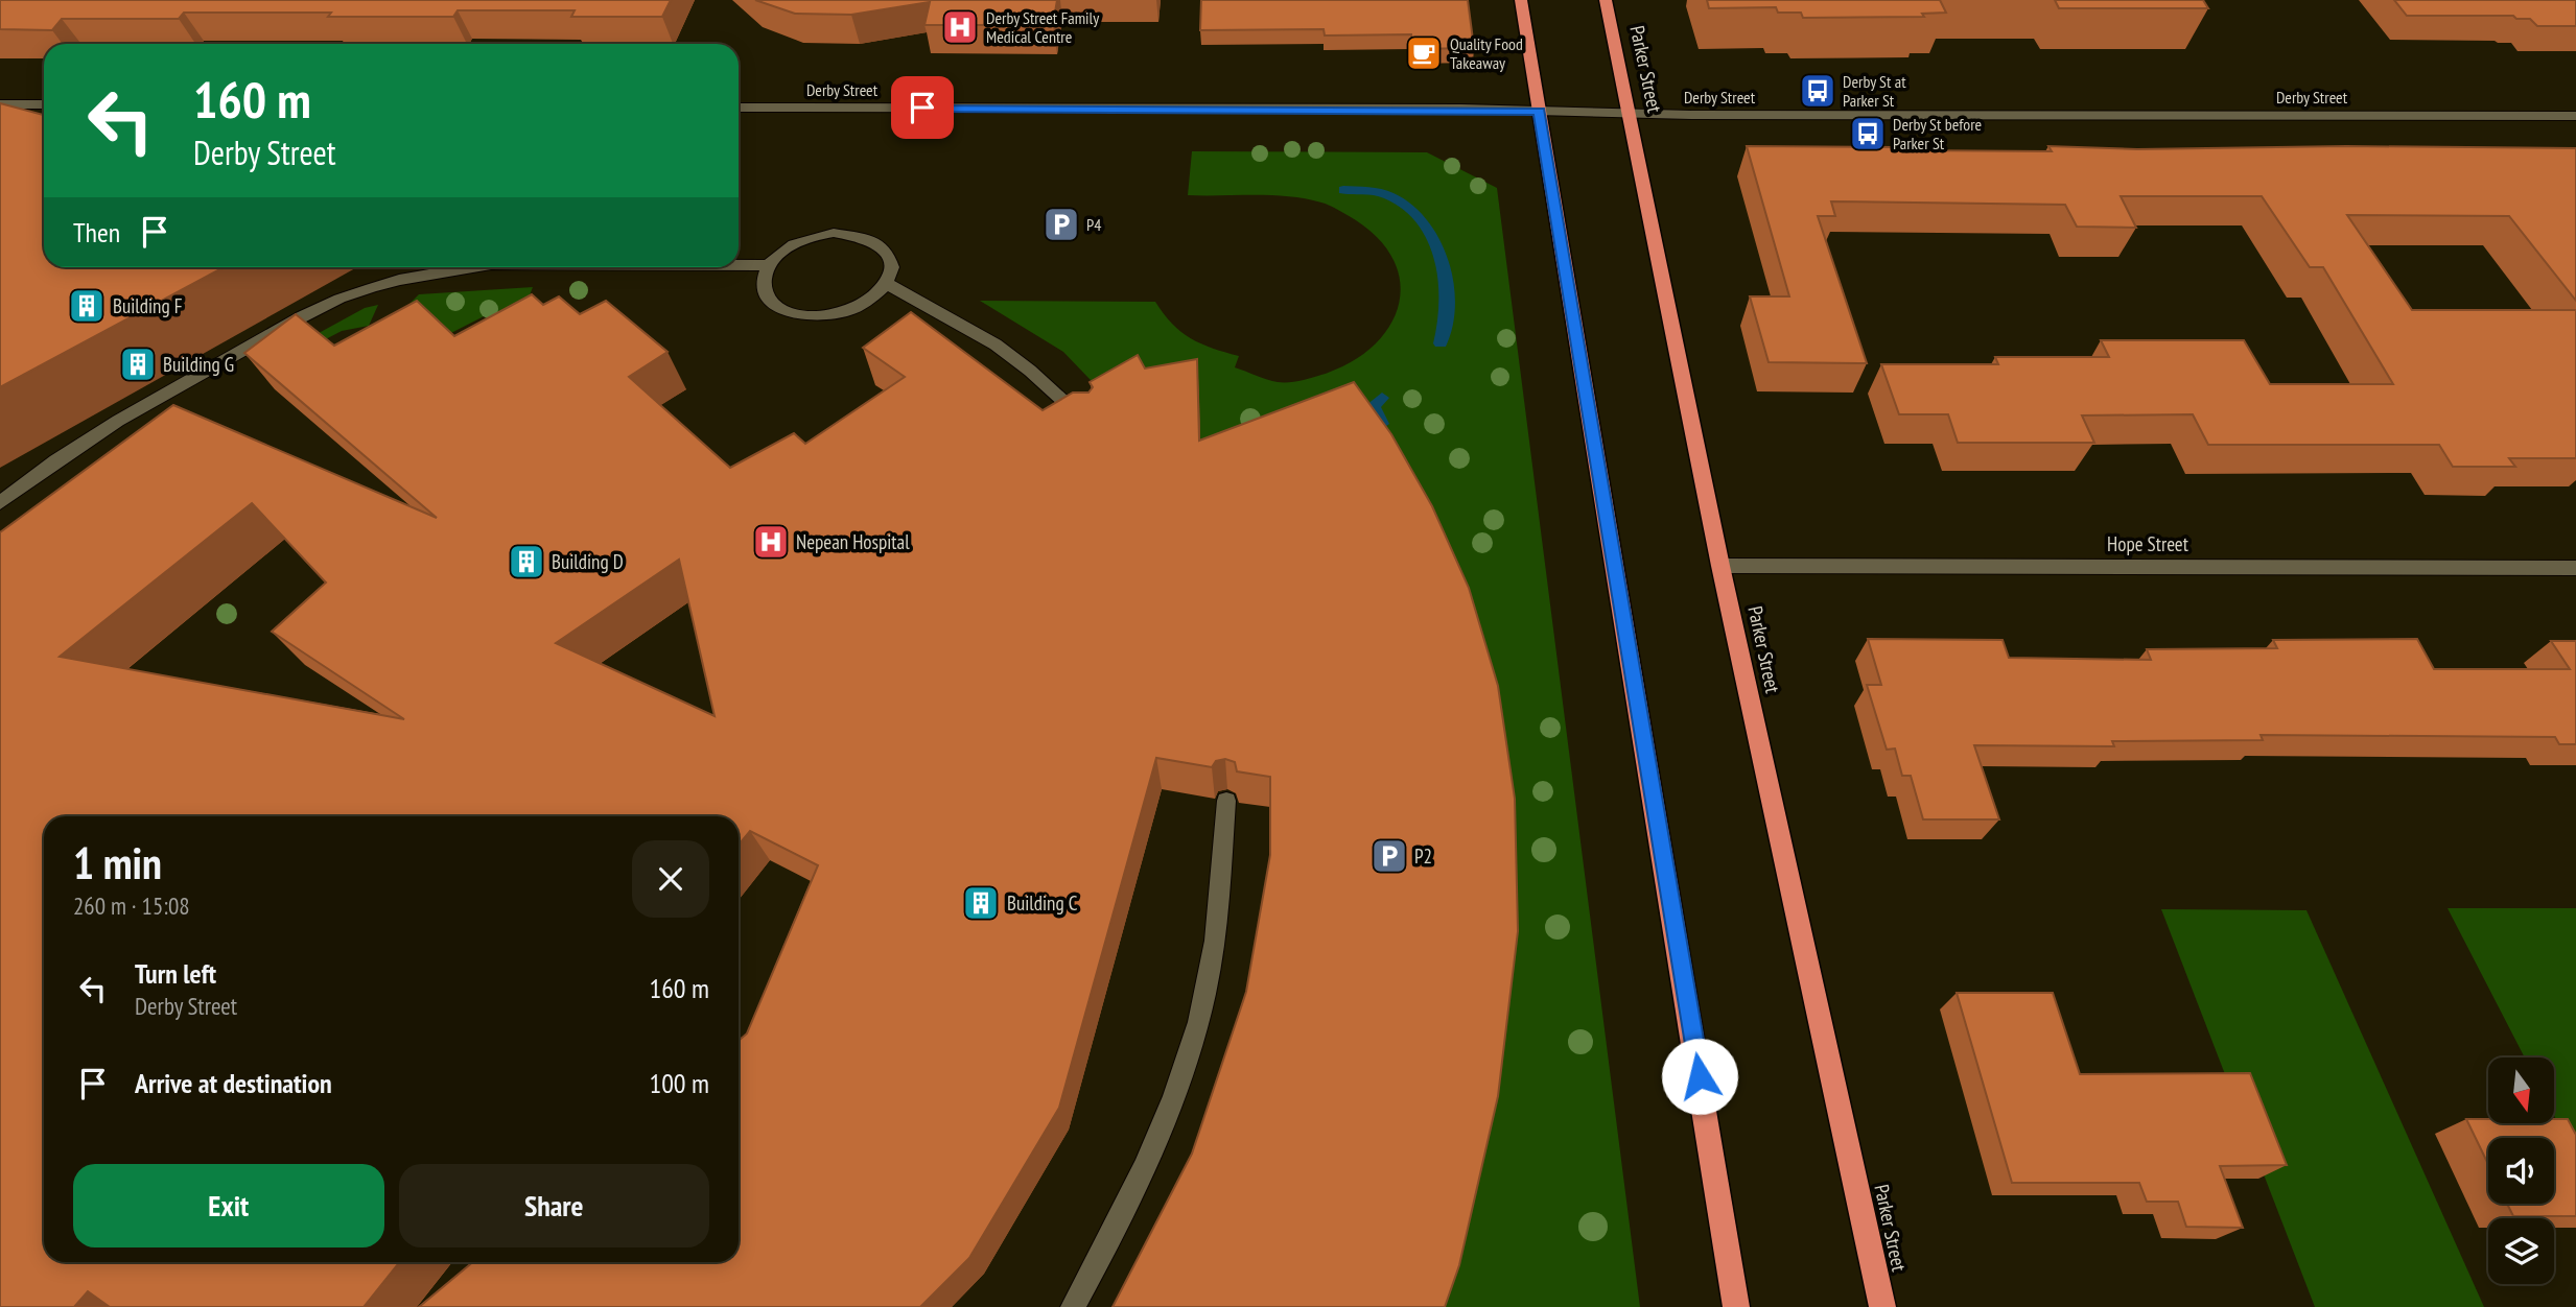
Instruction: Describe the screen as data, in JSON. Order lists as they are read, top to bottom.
{
  "streets": {
    "highway": ["Parker Street"],
    "street": ["Derby Street", "Hope Street"]
  },
  "crossings": [
    ["Parker Street", "Derby Street"],
    ["Parker Street", "Hope Street"]
  ],
  "places": {
    "hospital": ["Derby Street Family Medical Centre", "Nepean Hospital"],
    "cafe": ["Quality Food Takeaway"],
    "bus stop": ["Derby St at Parker St", "Derby St before Parker St"],
    "parking": ["P4", "P2"],
    "building": [
      "Building F",
      "Building G",
      "Building D",
      "Building C"
    ]
  },
  "north": "bottom",
  "page": {
    "turn": ["160 m", "Derby Street"],
    "then": "Then",
    "heading": ["1 min", "260 m · 15:08"],
    "list": [
      {
        "name": "Turn left",
        "note": "Derby Street",
        "value": "160 m"
      },
      {
        "name": "Arrive at destination",
        "value": "100 m"
      }
    ],
    "buttons": ["Exit", "Share"]
  }
}
